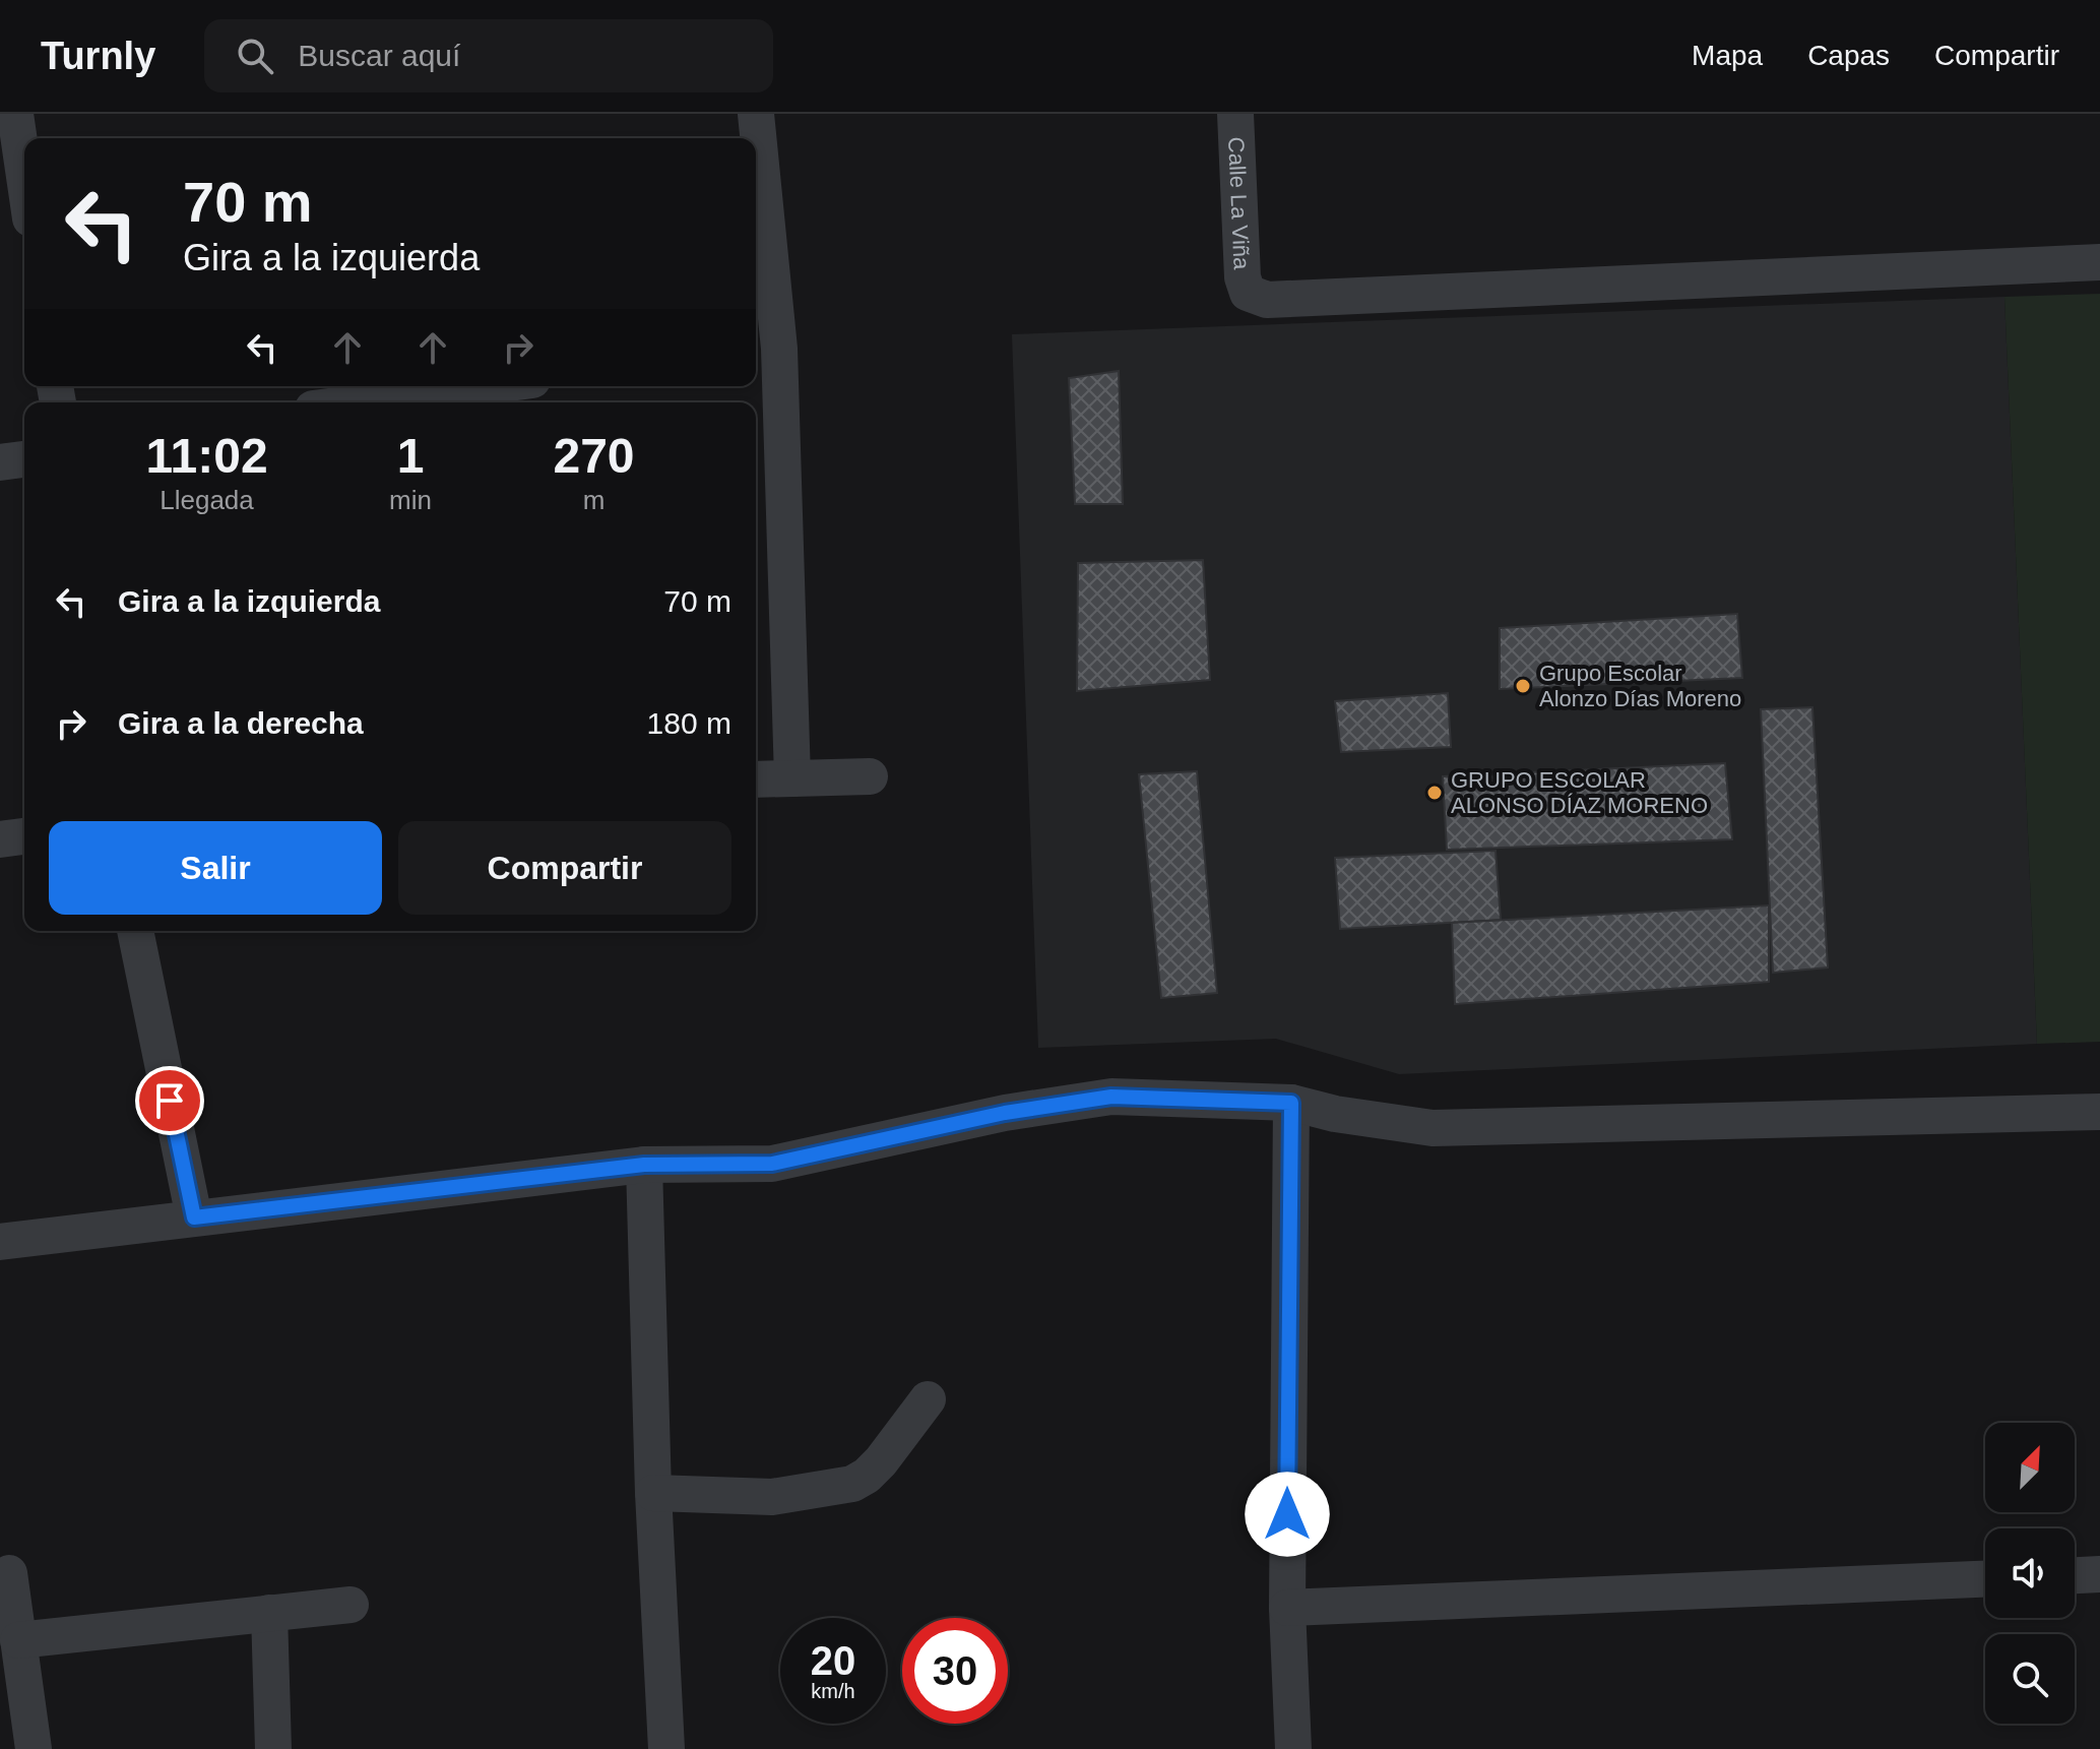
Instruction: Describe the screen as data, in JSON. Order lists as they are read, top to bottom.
{
  "streets": {
    "street": ["Calle La Viña"]
  },
  "places": ["Grupo Escolar Alonzo Días Moreno", "GRUPO ESCOLAR ALONSO DÍAZ MORENO"],
  "north": "top right",
  "page": {
    "header": "Turnly",
    "search": "Buscar aquí",
    "nav": ["Mapa", "Capas", "Compartir"],
    "turn": ["70 m", "Gira a la izquierda"],
    "eta": [
      "11:02",
      "Llegada",
      "1",
      "min",
      "270",
      "m"
    ],
    "list": [
      {
        "name": "Gira a la izquierda",
        "value": "70 m"
      },
      {
        "name": "Gira a la derecha",
        "value": "180 m"
      }
    ],
    "buttons": ["Salir", "Compartir"],
    "speed": "20 km/h",
    "limit": "30"
  }
}
